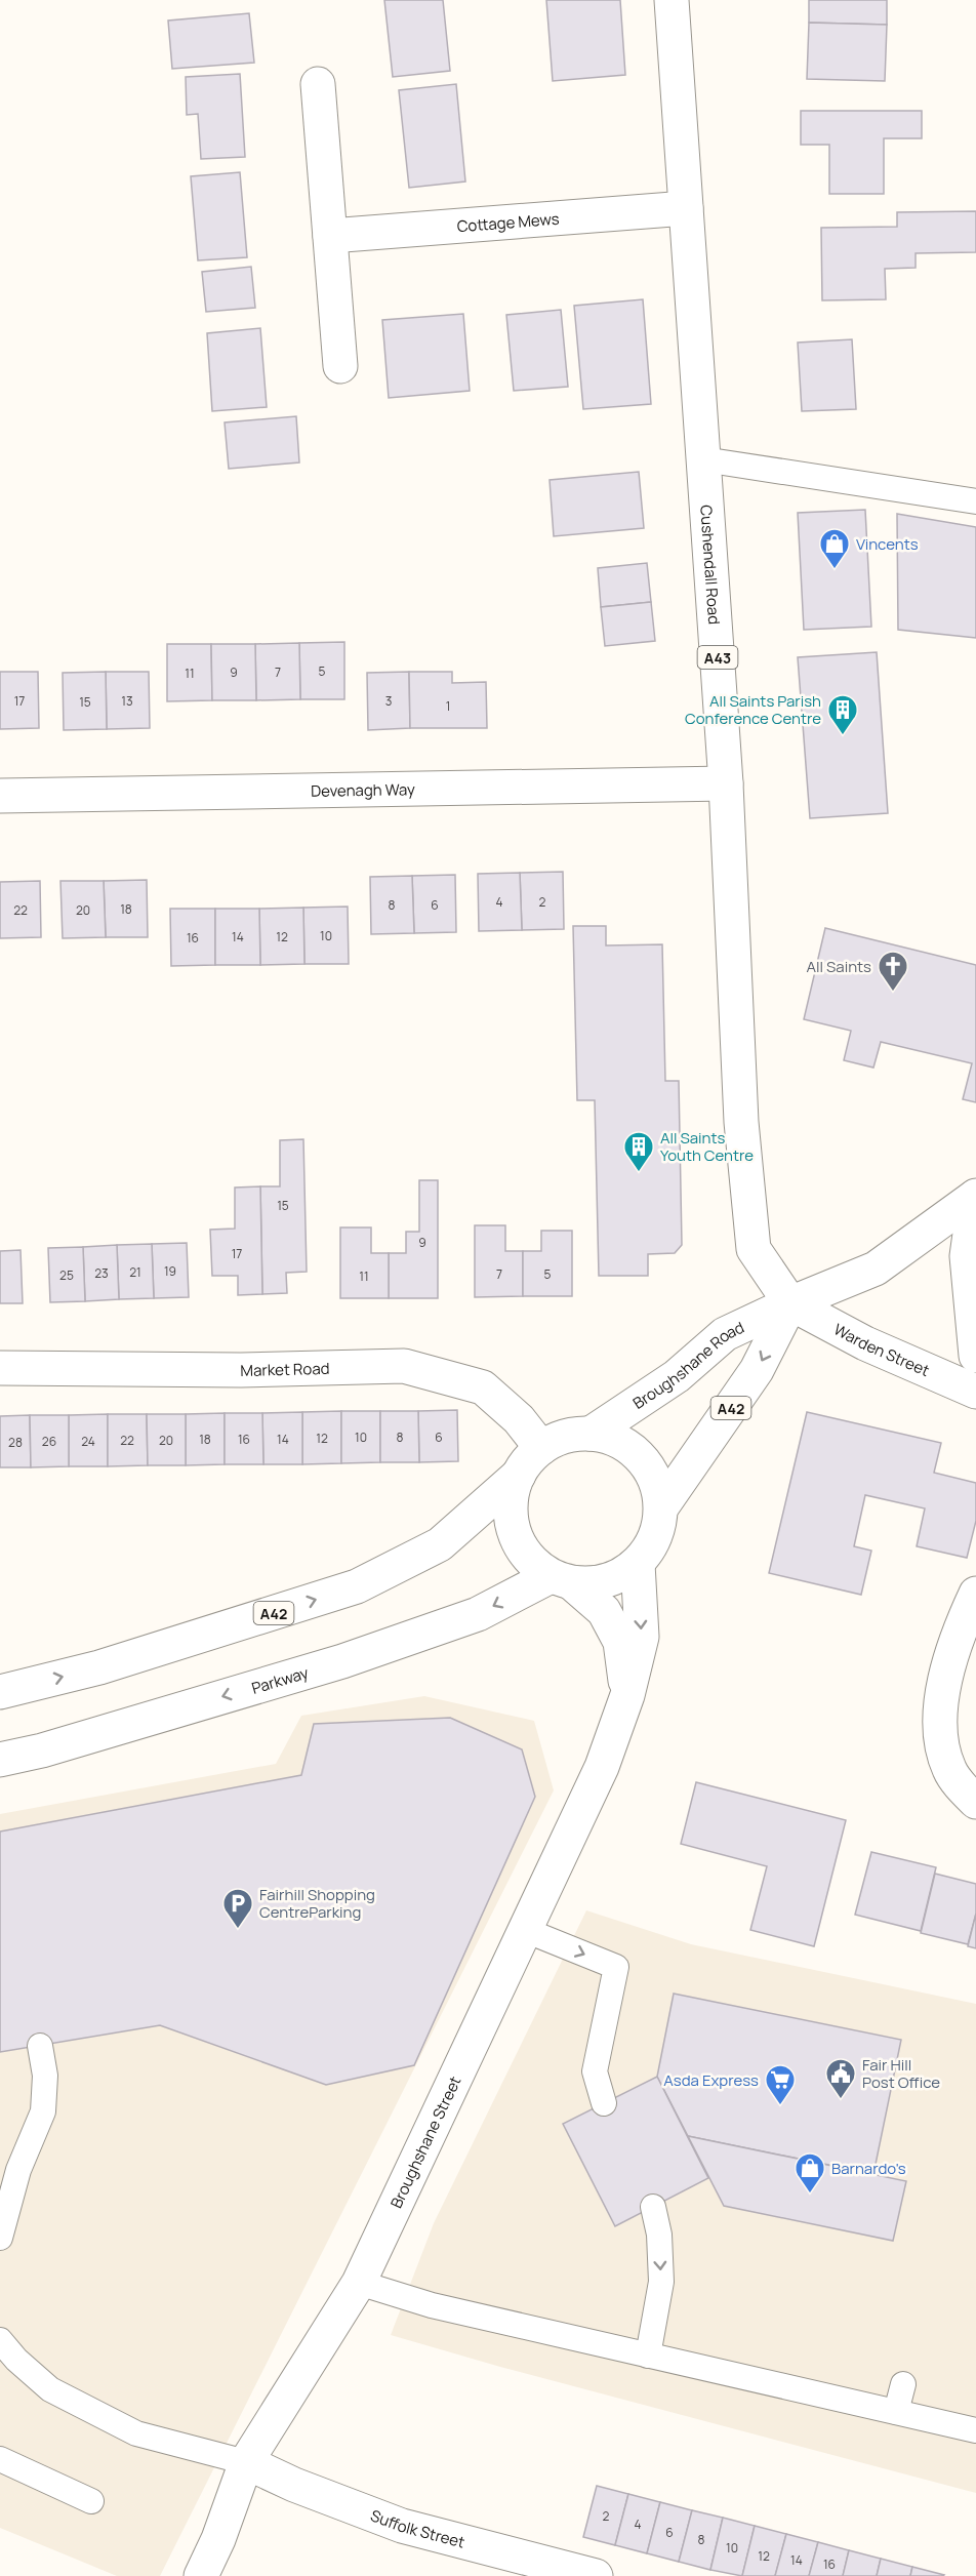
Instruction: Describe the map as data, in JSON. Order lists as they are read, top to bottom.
{
  "streets": {
    "street": [
      "Cottage Mews",
      "Cushendall Road",
      "A43",
      "Devenagh Way",
      "Warden Street",
      "Broughshane Road",
      "Market Road",
      "A42",
      "Parkway",
      "Broughshane Street",
      "Suffolk Street"
    ]
  },
  "crossings": [
    ["Cottage Mews", "Cushendall Road"],
    ["Cushendall Road", "Devenagh Way"],
    ["Cushendall Road", "Warden Street"],
    ["Cushendall Road", "Broughshane Road"],
    ["Warden Street", "Broughshane Road"],
    ["Broughshane Road", "Market Road"],
    ["Broughshane Road", "A42"],
    ["Broughshane Road", "Parkway"],
    ["Broughshane Road", "Broughshane Street"],
    ["Market Road", "A42"],
    ["Market Road", "Parkway"],
    ["Market Road", "Broughshane Street"],
    ["A42", "Parkway"],
    ["A42", "Broughshane Street"],
    ["Parkway", "Broughshane Street"],
    ["Broughshane Street", "Suffolk Street"]
  ],
  "places": {
    "shop": ["Vincents", "Barnardo's"],
    "building": ["All Saints Parish Conference Centre", "All Saints Youth Centre"],
    "church": ["All Saints"],
    "parking": ["Fairhill Shopping CentreParking"],
    "public building": ["Fair Hill Post Office"],
    "supermarket": ["Asda Express"]
  },
  "house_numbers": [
    "5",
    "9",
    "7",
    "11",
    "17",
    "13",
    "3",
    "15",
    "1",
    "4",
    "2",
    "8",
    "6",
    "18",
    "22",
    "20",
    "10",
    "14",
    "12",
    "16",
    "15",
    "9",
    "17",
    "19",
    "21",
    "23",
    "7",
    "5",
    "25",
    "11",
    "10",
    "8",
    "6",
    "12",
    "18",
    "16",
    "14",
    "22",
    "20",
    "26",
    "24",
    "28",
    "2",
    "4",
    "6",
    "8",
    "10",
    "12",
    "14",
    "16"
  ]
}
